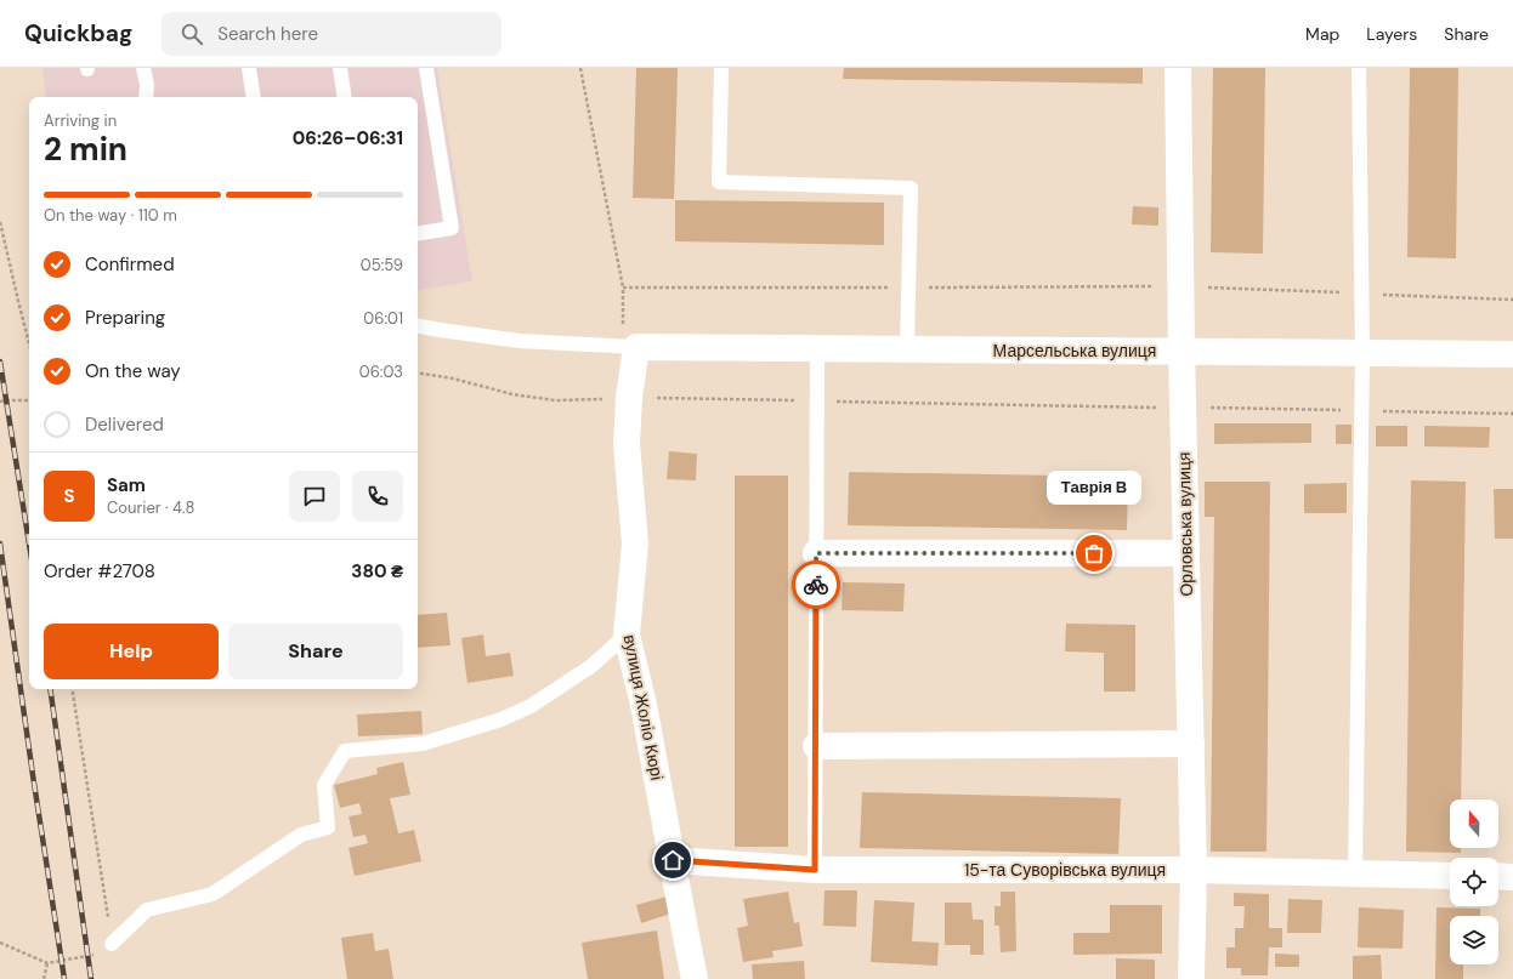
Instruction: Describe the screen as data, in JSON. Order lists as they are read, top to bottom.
{
  "streets": {
    "street": [
      "Марсельська вулиця",
      "Орловська вулиця",
      "вулиця Жоліо Кюрі",
      "15-та Суворівська вулиця"
    ]
  },
  "crossings": [
    ["Марсельська вулиця", "Орловська вулиця"],
    ["Марсельська вулиця", "вулиця Жоліо Кюрі"],
    ["Орловська вулиця", "15-та Суворівська вулиця"],
    ["вулиця Жоліо Кюрі", "15-та Суворівська вулиця"]
  ],
  "places": ["Таврія В"],
  "north": "top",
  "page": {
    "header": "Quickbag",
    "search": "Search here",
    "nav": ["Map", "Layers", "Share"],
    "heading": ["2 min", "Arriving in", "06:26–06:31"],
    "panel": [
      "Sam",
      "Courier · 4.8",
      "Order #2708",
      "380 ₴"
    ],
    "bar": "On the way · 110 m",
    "list": [
      ["Confirmed", "05:59"],
      ["Preparing", "06:01"],
      ["On the way", "06:03"],
      "Delivered"
    ],
    "bubble": "Таврія В",
    "round": "S",
    "buttons": ["Help", "Share"]
  }
}
